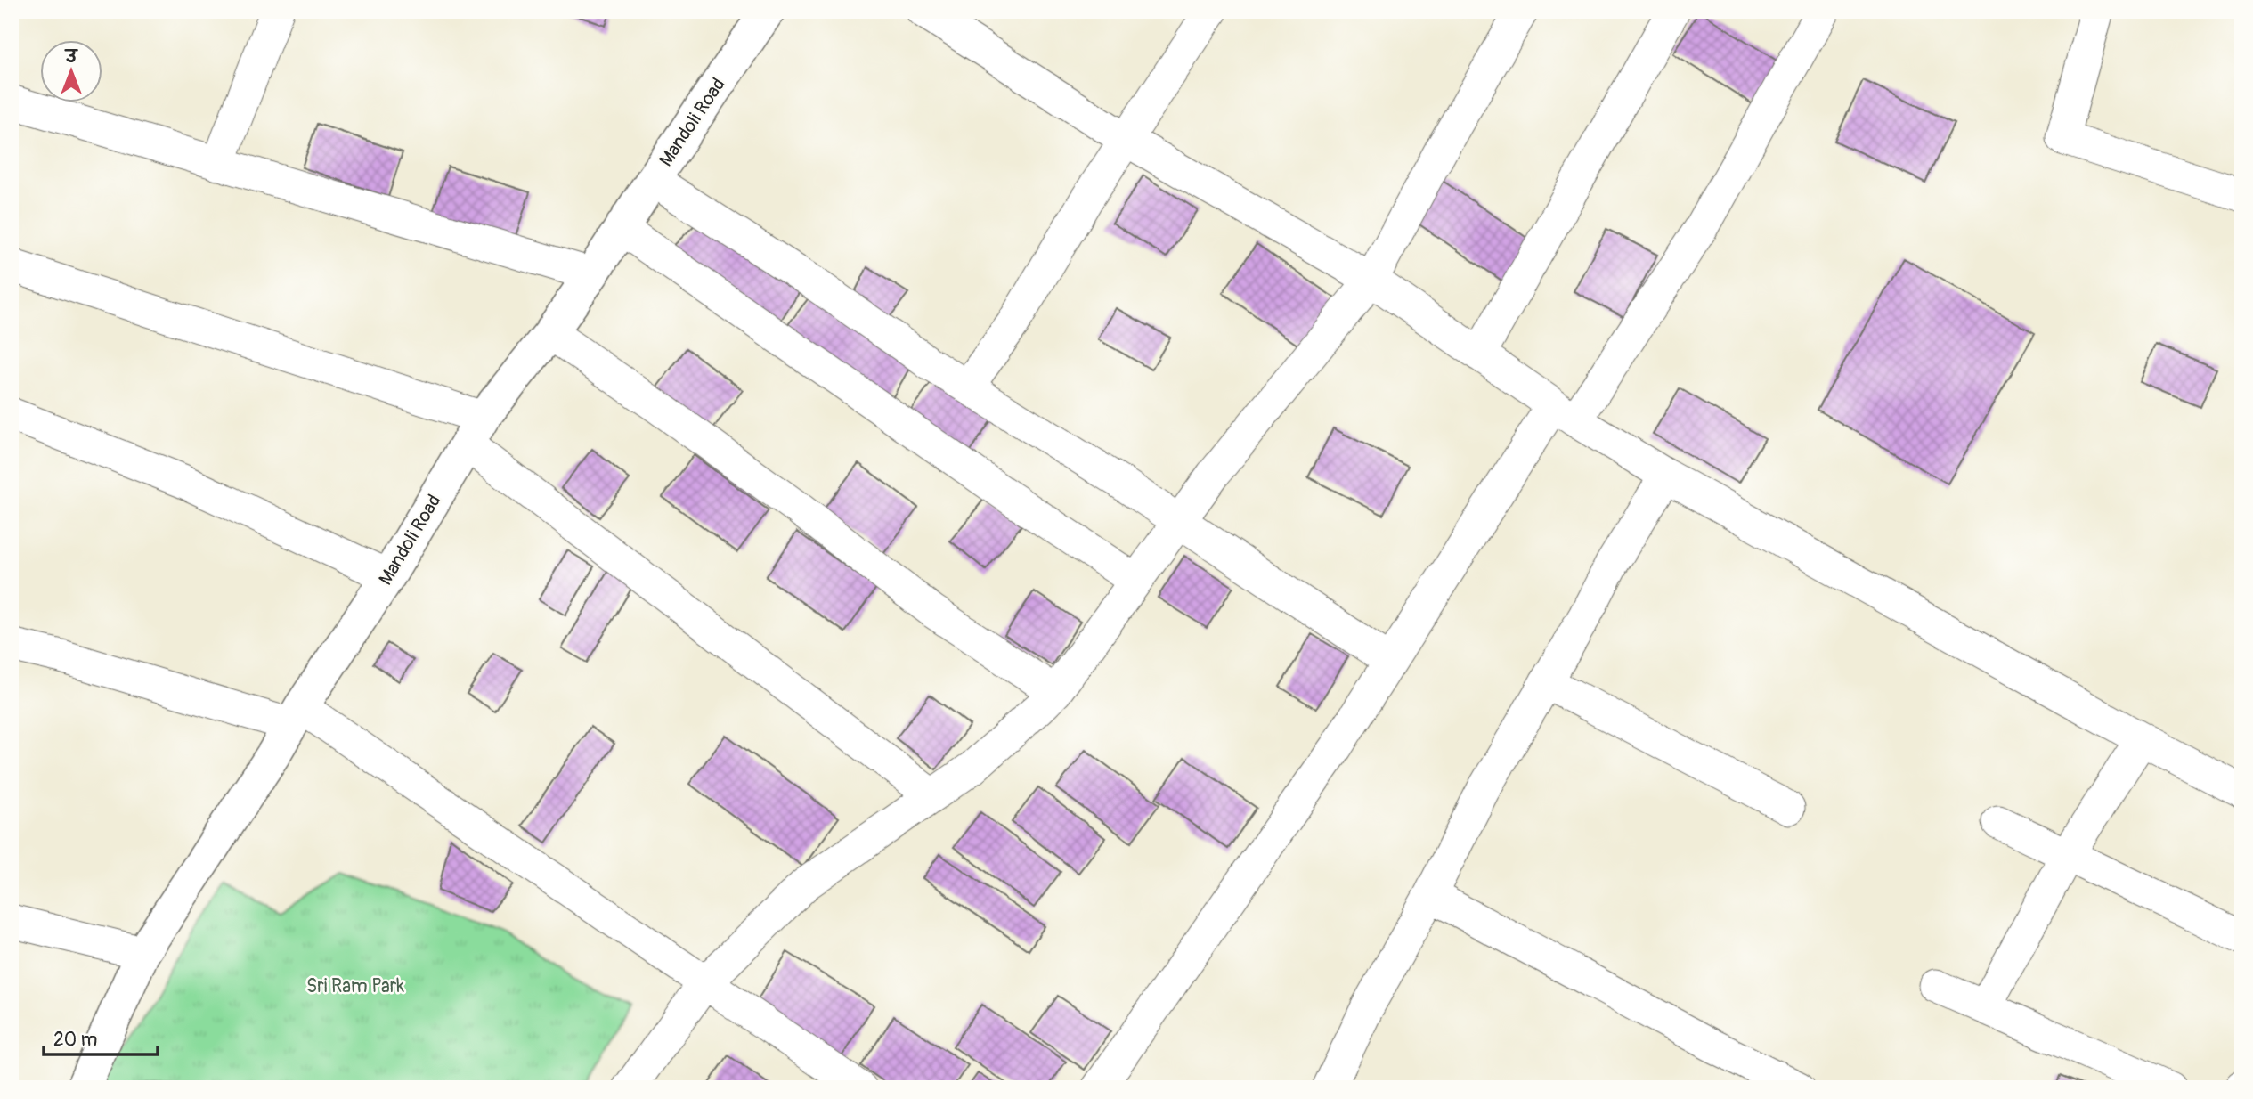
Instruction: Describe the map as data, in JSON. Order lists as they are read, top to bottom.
{
  "streets": {
    "street": ["Mandoli Road"]
  },
  "parks": ["Sri Ram Park"],
  "scale_bar": "20 m",
  "north": "top"
}
